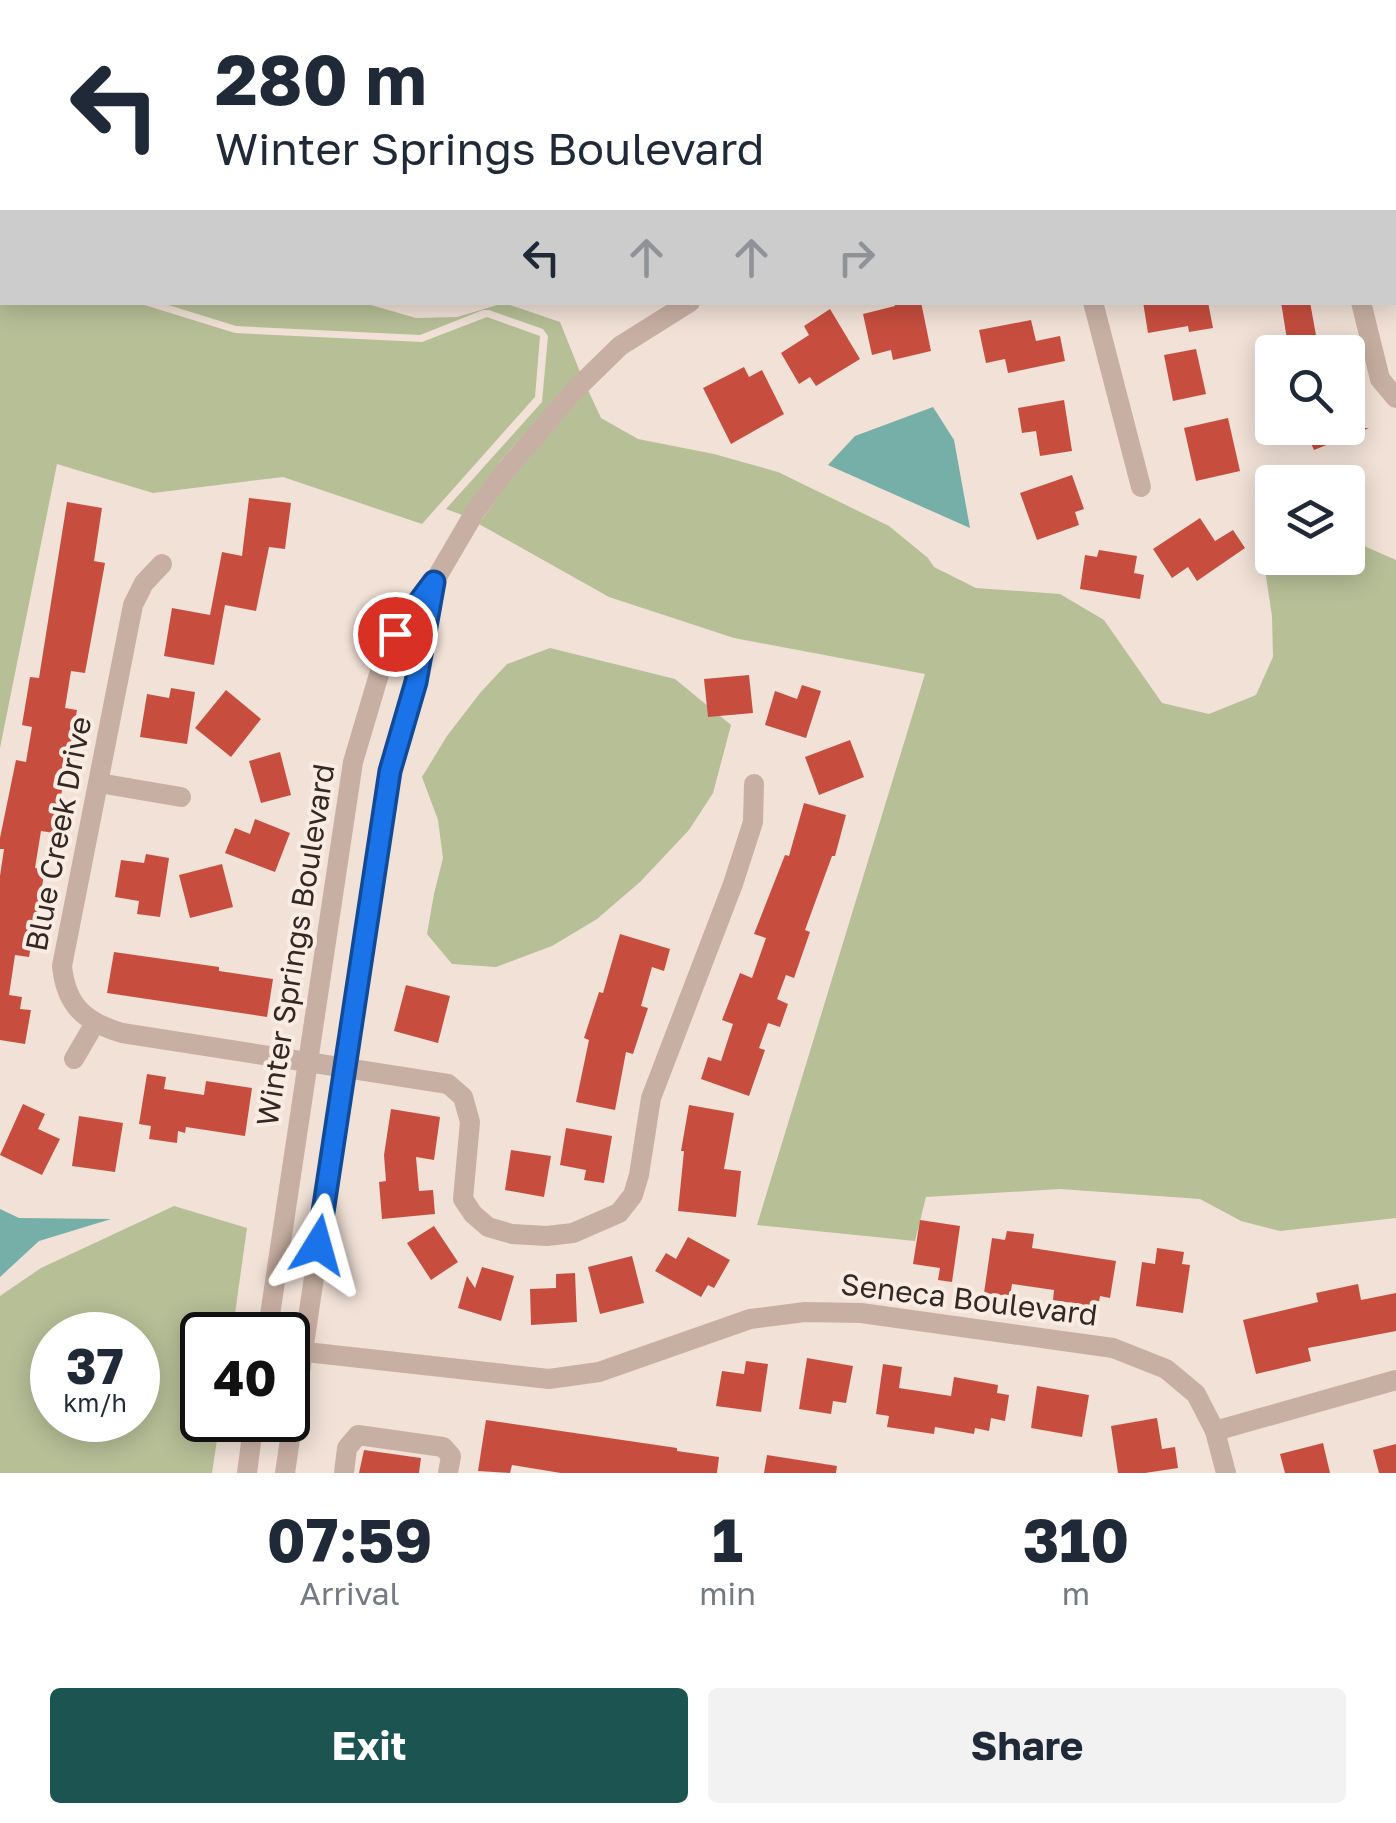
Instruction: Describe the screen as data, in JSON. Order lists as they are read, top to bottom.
{
  "streets": {
    "street": ["Blue Creek Drive", "Winter Springs Boulevard", "Seneca Boulevard"]
  },
  "page": {
    "turn": ["280 m", "Winter Springs Boulevard"],
    "speed": "37 km/h",
    "limit": "40",
    "eta": [
      "07:59",
      "Arrival",
      "1",
      "min",
      "310",
      "m"
    ],
    "buttons": ["Exit", "Share"]
  }
}
